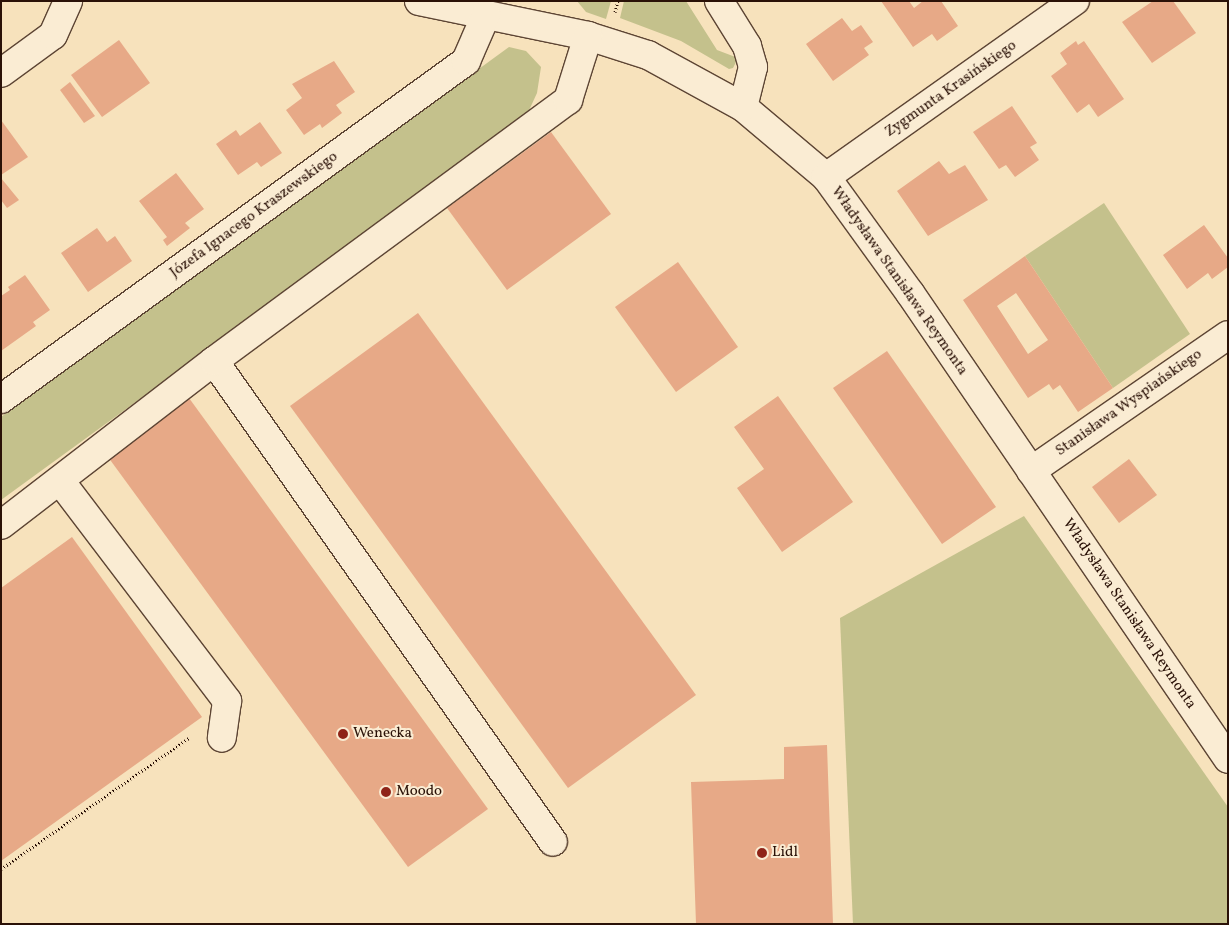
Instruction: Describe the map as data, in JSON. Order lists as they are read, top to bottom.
{
  "streets": {
    "street": [
      "Zygmunta Krasińskiego",
      "Józefa Ignacego Kraszewskiego",
      "Władysława Stanisława Reymonta",
      "Stanisława Wyspiańskiego"
    ]
  },
  "crossings": [
    ["Zygmunta Krasińskiego", "Władysława Stanisława Reymonta"],
    ["Józefa Ignacego Kraszewskiego", "Władysława Stanisława Reymonta"],
    ["Władysława Stanisława Reymonta", "Stanisława Wyspiańskiego"]
  ],
  "places": ["Wenecka", "Moodo", "Lidl"]
}
